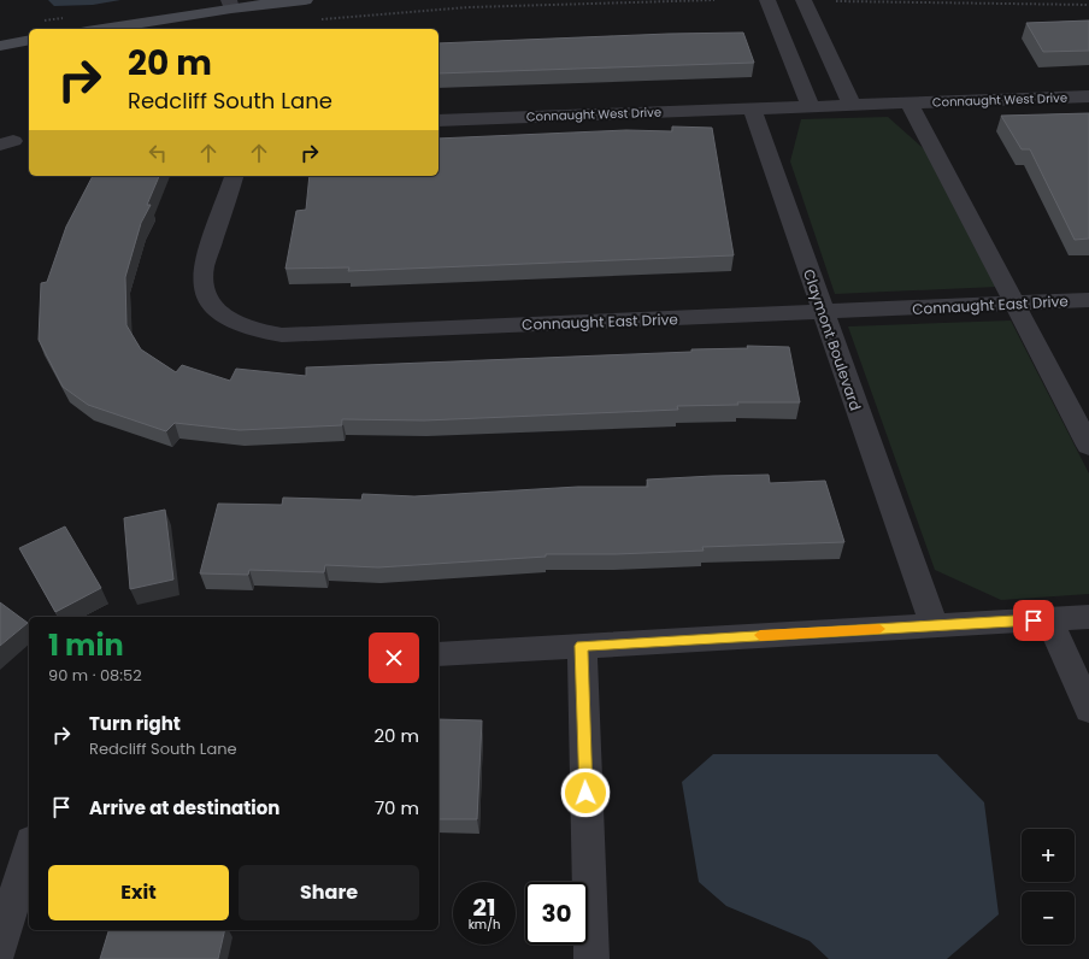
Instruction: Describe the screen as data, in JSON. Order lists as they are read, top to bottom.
{
  "streets": {
    "street": ["Connaught West Drive", "Connaught East Drive", "Claymont Boulevard"]
  },
  "crossings": [
    ["Connaught West Drive", "Claymont Boulevard"],
    ["Connaught East Drive", "Claymont Boulevard"]
  ],
  "page": {
    "turn": ["20 m", "Redcliff South Lane"],
    "heading": ["1 min", "90 m · 08:52"],
    "list": [
      {
        "name": "Turn right",
        "note": "Redcliff South Lane",
        "value": "20 m"
      },
      {
        "name": "Arrive at destination",
        "value": "70 m"
      }
    ],
    "map_buttons": ["+", "−"],
    "buttons": ["Exit", "Share"],
    "speed": "21 km/h",
    "limit": "30"
  }
}
